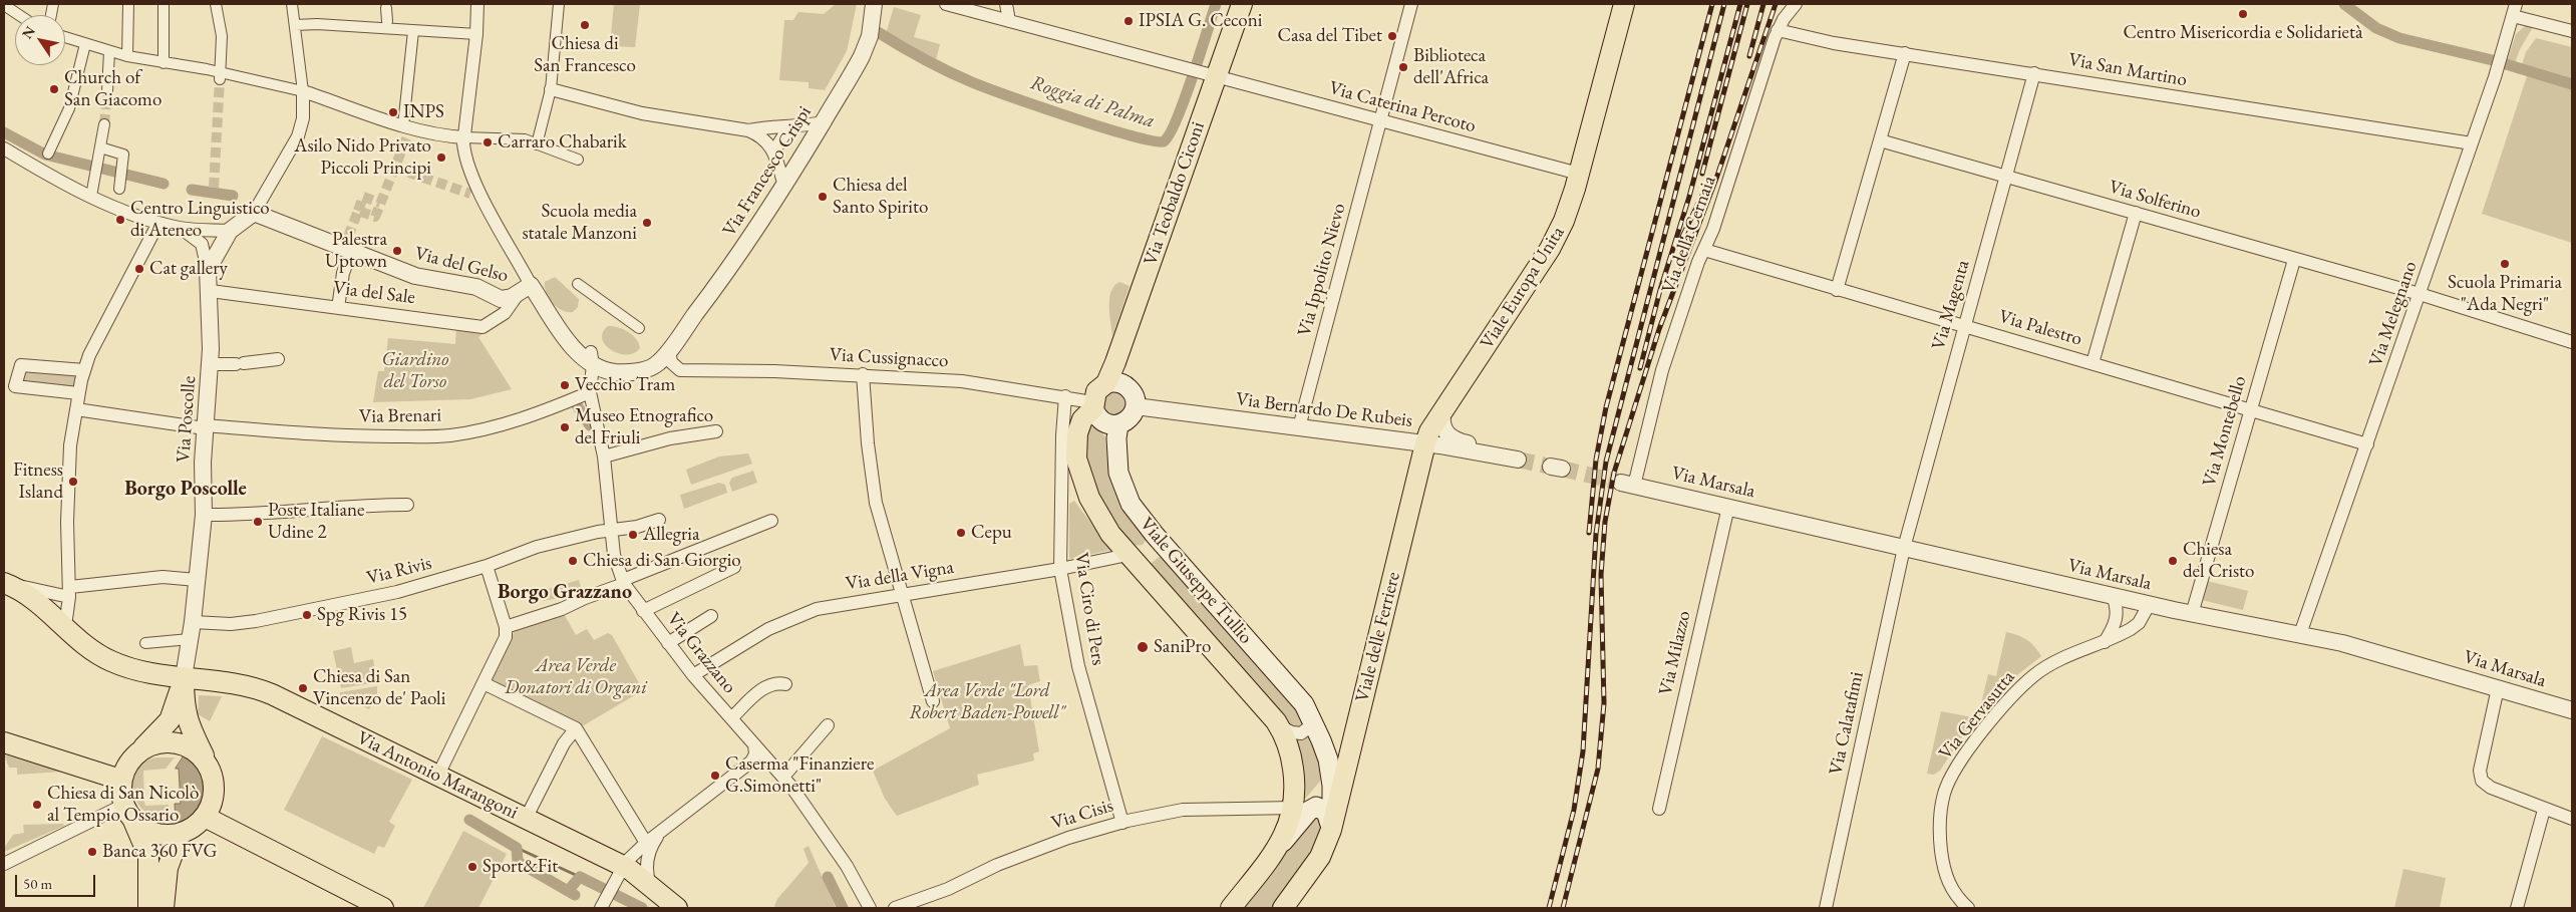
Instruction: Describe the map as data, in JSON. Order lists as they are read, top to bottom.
{
  "streets": {
    "main road": [
      "Via Teobaldo Ciconi",
      "Viale Europa Unita",
      "Viale Giuseppe Tullio",
      "Viale delle Ferriere",
      "Via Antonio Marangoni"
    ],
    "street": [
      "Via San Martino",
      "Via Caterina Percoto",
      "Via Francesco Crispi",
      "Via Solferino",
      "Via della Cernaia",
      "Via del Gelso",
      "Via Ippolito Nievo",
      "Via del Sale",
      "Via Magenta",
      "Via Melegnano",
      "Via Palestro",
      "Via Cussignacco",
      "Via Bernardo De Rubeis",
      "Via Brenari",
      "Via Poscolle",
      "Via Montebello",
      "Via Marsala",
      "Via Rivis",
      "Via della Vigna",
      "Via Ciro di Pers",
      "Via Grazzano",
      "Via Milazzo",
      "Via Gervasutta",
      "Via Calatafimi",
      "Via Cisis"
    ]
  },
  "crossings": [
    ["Via San Martino", "Via della Cernaia"],
    ["Via San Martino", "Via Magenta"],
    ["Via San Martino", "Via Melegnano"],
    ["Via Caterina Percoto", "Via Teobaldo Ciconi"],
    ["Via Caterina Percoto", "Via Ippolito Nievo"],
    ["Via Caterina Percoto", "Viale Europa Unita"],
    ["Via Teobaldo Ciconi", "Via Cussignacco"],
    ["Via Teobaldo Ciconi", "Via Bernardo De Rubeis"],
    ["Via Teobaldo Ciconi", "Viale Giuseppe Tullio"],
    ["Via Solferino", "Via Magenta"],
    ["Via Solferino", "Via Melegnano"],
    ["Via Solferino", "Via Montebello"],
    ["Via della Cernaia", "Via Palestro"],
    ["Via della Cernaia", "Via Marsala"],
    ["Via del Gelso", "Via del Sale"],
    ["Via Ippolito Nievo", "Via Bernardo De Rubeis"],
    ["Viale Europa Unita", "Via Bernardo De Rubeis"],
    ["Viale Europa Unita", "Viale delle Ferriere"],
    ["Via del Sale", "Via Poscolle"],
    ["Via Magenta", "Via Palestro"],
    ["Via Magenta", "Via Marsala"],
    ["Via Magenta", "Via Calatafimi"],
    ["Via Melegnano", "Via Palestro"],
    ["Via Melegnano", "Via Marsala"],
    ["Via Palestro", "Via Montebello"],
    ["Via Cussignacco", "Via Bernardo De Rubeis"],
    ["Via Cussignacco", "Viale Giuseppe Tullio"],
    ["Via Cussignacco", "Via Ciro di Pers"],
    ["Via Bernardo De Rubeis", "Viale Giuseppe Tullio"],
    ["Via Bernardo De Rubeis", "Viale delle Ferriere"],
    ["Via Brenari", "Via Poscolle"],
    ["Via Brenari", "Via Grazzano"],
    ["Via Poscolle", "Via Rivis"],
    ["Via Poscolle", "Via Antonio Marangoni"],
    ["Via Montebello", "Via Marsala"],
    ["Via Marsala", "Via Milazzo"],
    ["Via Marsala", "Via Gervasutta"],
    ["Via Marsala", "Via Calatafimi"],
    ["Via Rivis", "Via Grazzano"],
    ["Via della Vigna", "Viale Giuseppe Tullio"],
    ["Via della Vigna", "Via Ciro di Pers"],
    ["Via della Vigna", "Via Grazzano"],
    ["Viale Giuseppe Tullio", "Viale delle Ferriere"],
    ["Viale Giuseppe Tullio", "Via Cisis"],
    ["Via Ciro di Pers", "Via Cisis"]
  ],
  "districts": ["Borgo Poscolle", "Borgo Grazzano"],
  "water": ["Roggia di Palma"],
  "parks": ["Giardino del Torso", "Area Verde Donatori di Organi", "Area Verde \"Lord Robert Baden-Powell\""],
  "places": [
    "Centro Misericordia e Solidarietà",
    "IPSIA G. Ceconi",
    "Chiesa di San Francesco",
    "Casa del Tibet",
    "Biblioteca dell'Africa",
    "Church of San Giacomo",
    "INPS",
    "Carraro Chabarik",
    "Asilo Nido Privato Piccoli Principi",
    "Chiesa del Santo Spirito",
    "Centro Linguistico di Ateneo",
    "Scuola media statale Manzoni",
    "Palestra Uptown",
    "Scuola Primaria \"Ada Negri\"",
    "Cat gallery",
    "Vecchio Tram",
    "Museo Etnografico del Friuli",
    "Fitness Island",
    "Poste Italiane Udine 2",
    "Cepu",
    "Allegria",
    "Chiesa di San Giorgio",
    "Chiesa del Cristo",
    "Spg Rivis 15",
    "SaniPro",
    "Chiesa di San Vincenzo de' Paoli",
    "Caserma \"Finanziere G.Simonetti\"",
    "Chiesa di San Nicolò al Tempio Ossario",
    "Banca 360 FVG",
    "Sport&Fit"
  ],
  "scale_bar": "50 m",
  "north": "top left"
}
